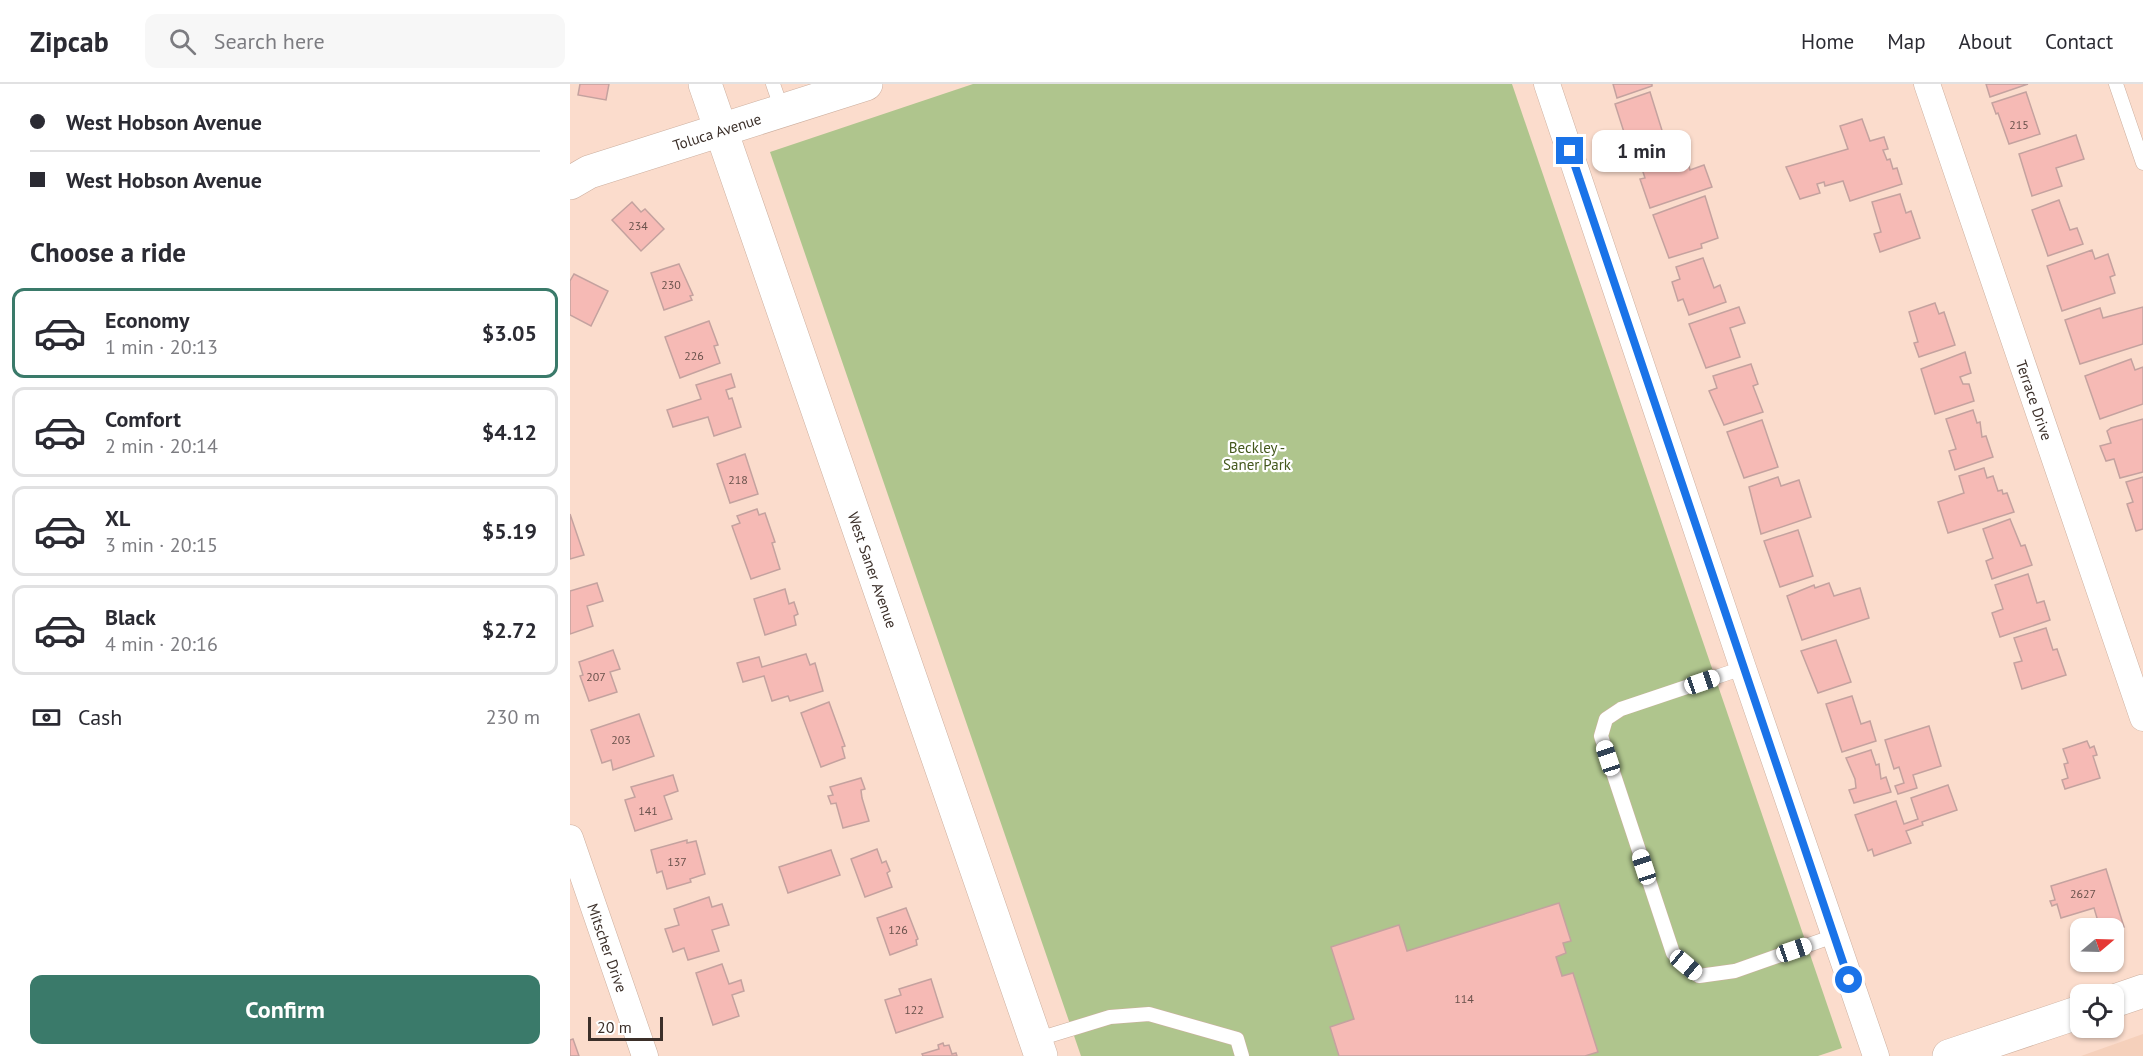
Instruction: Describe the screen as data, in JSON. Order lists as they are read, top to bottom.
{
  "streets": {
    "street": [
      "Toluca Avenue",
      "Terrace Drive",
      "West Saner Avenue",
      "Mitscher Drive"
    ]
  },
  "crossings": [
    ["Toluca Avenue", "West Saner Avenue"]
  ],
  "parks": ["Beckley - Saner Park"],
  "house_numbers": [
    "215",
    "234",
    "230",
    "226",
    "218",
    "207",
    "203",
    "141",
    "137",
    "2627",
    "126",
    "114",
    "122"
  ],
  "scale_bar": "20 m",
  "north": "right",
  "page": {
    "header": "Zipcab",
    "search": "Search here",
    "nav": [
      "Home",
      "Map",
      "About",
      "Contact"
    ],
    "banner": ["West Hobson Avenue", "West Hobson Avenue"],
    "bubble": "1 min",
    "heading": "Choose a ride",
    "list": [
      {
        "name": "Economy",
        "note": "1 min · 20:13",
        "value": "$3.05"
      },
      {
        "name": "Comfort",
        "note": "2 min · 20:14",
        "value": "$4.12"
      },
      {
        "name": "XL",
        "note": "3 min · 20:15",
        "value": "$5.19"
      },
      {
        "name": "Black",
        "note": "4 min · 20:16",
        "value": "$2.72"
      }
    ],
    "pay": ["Cash", "230 m"],
    "buttons": "Confirm",
    "scale": "20 m"
  }
}
